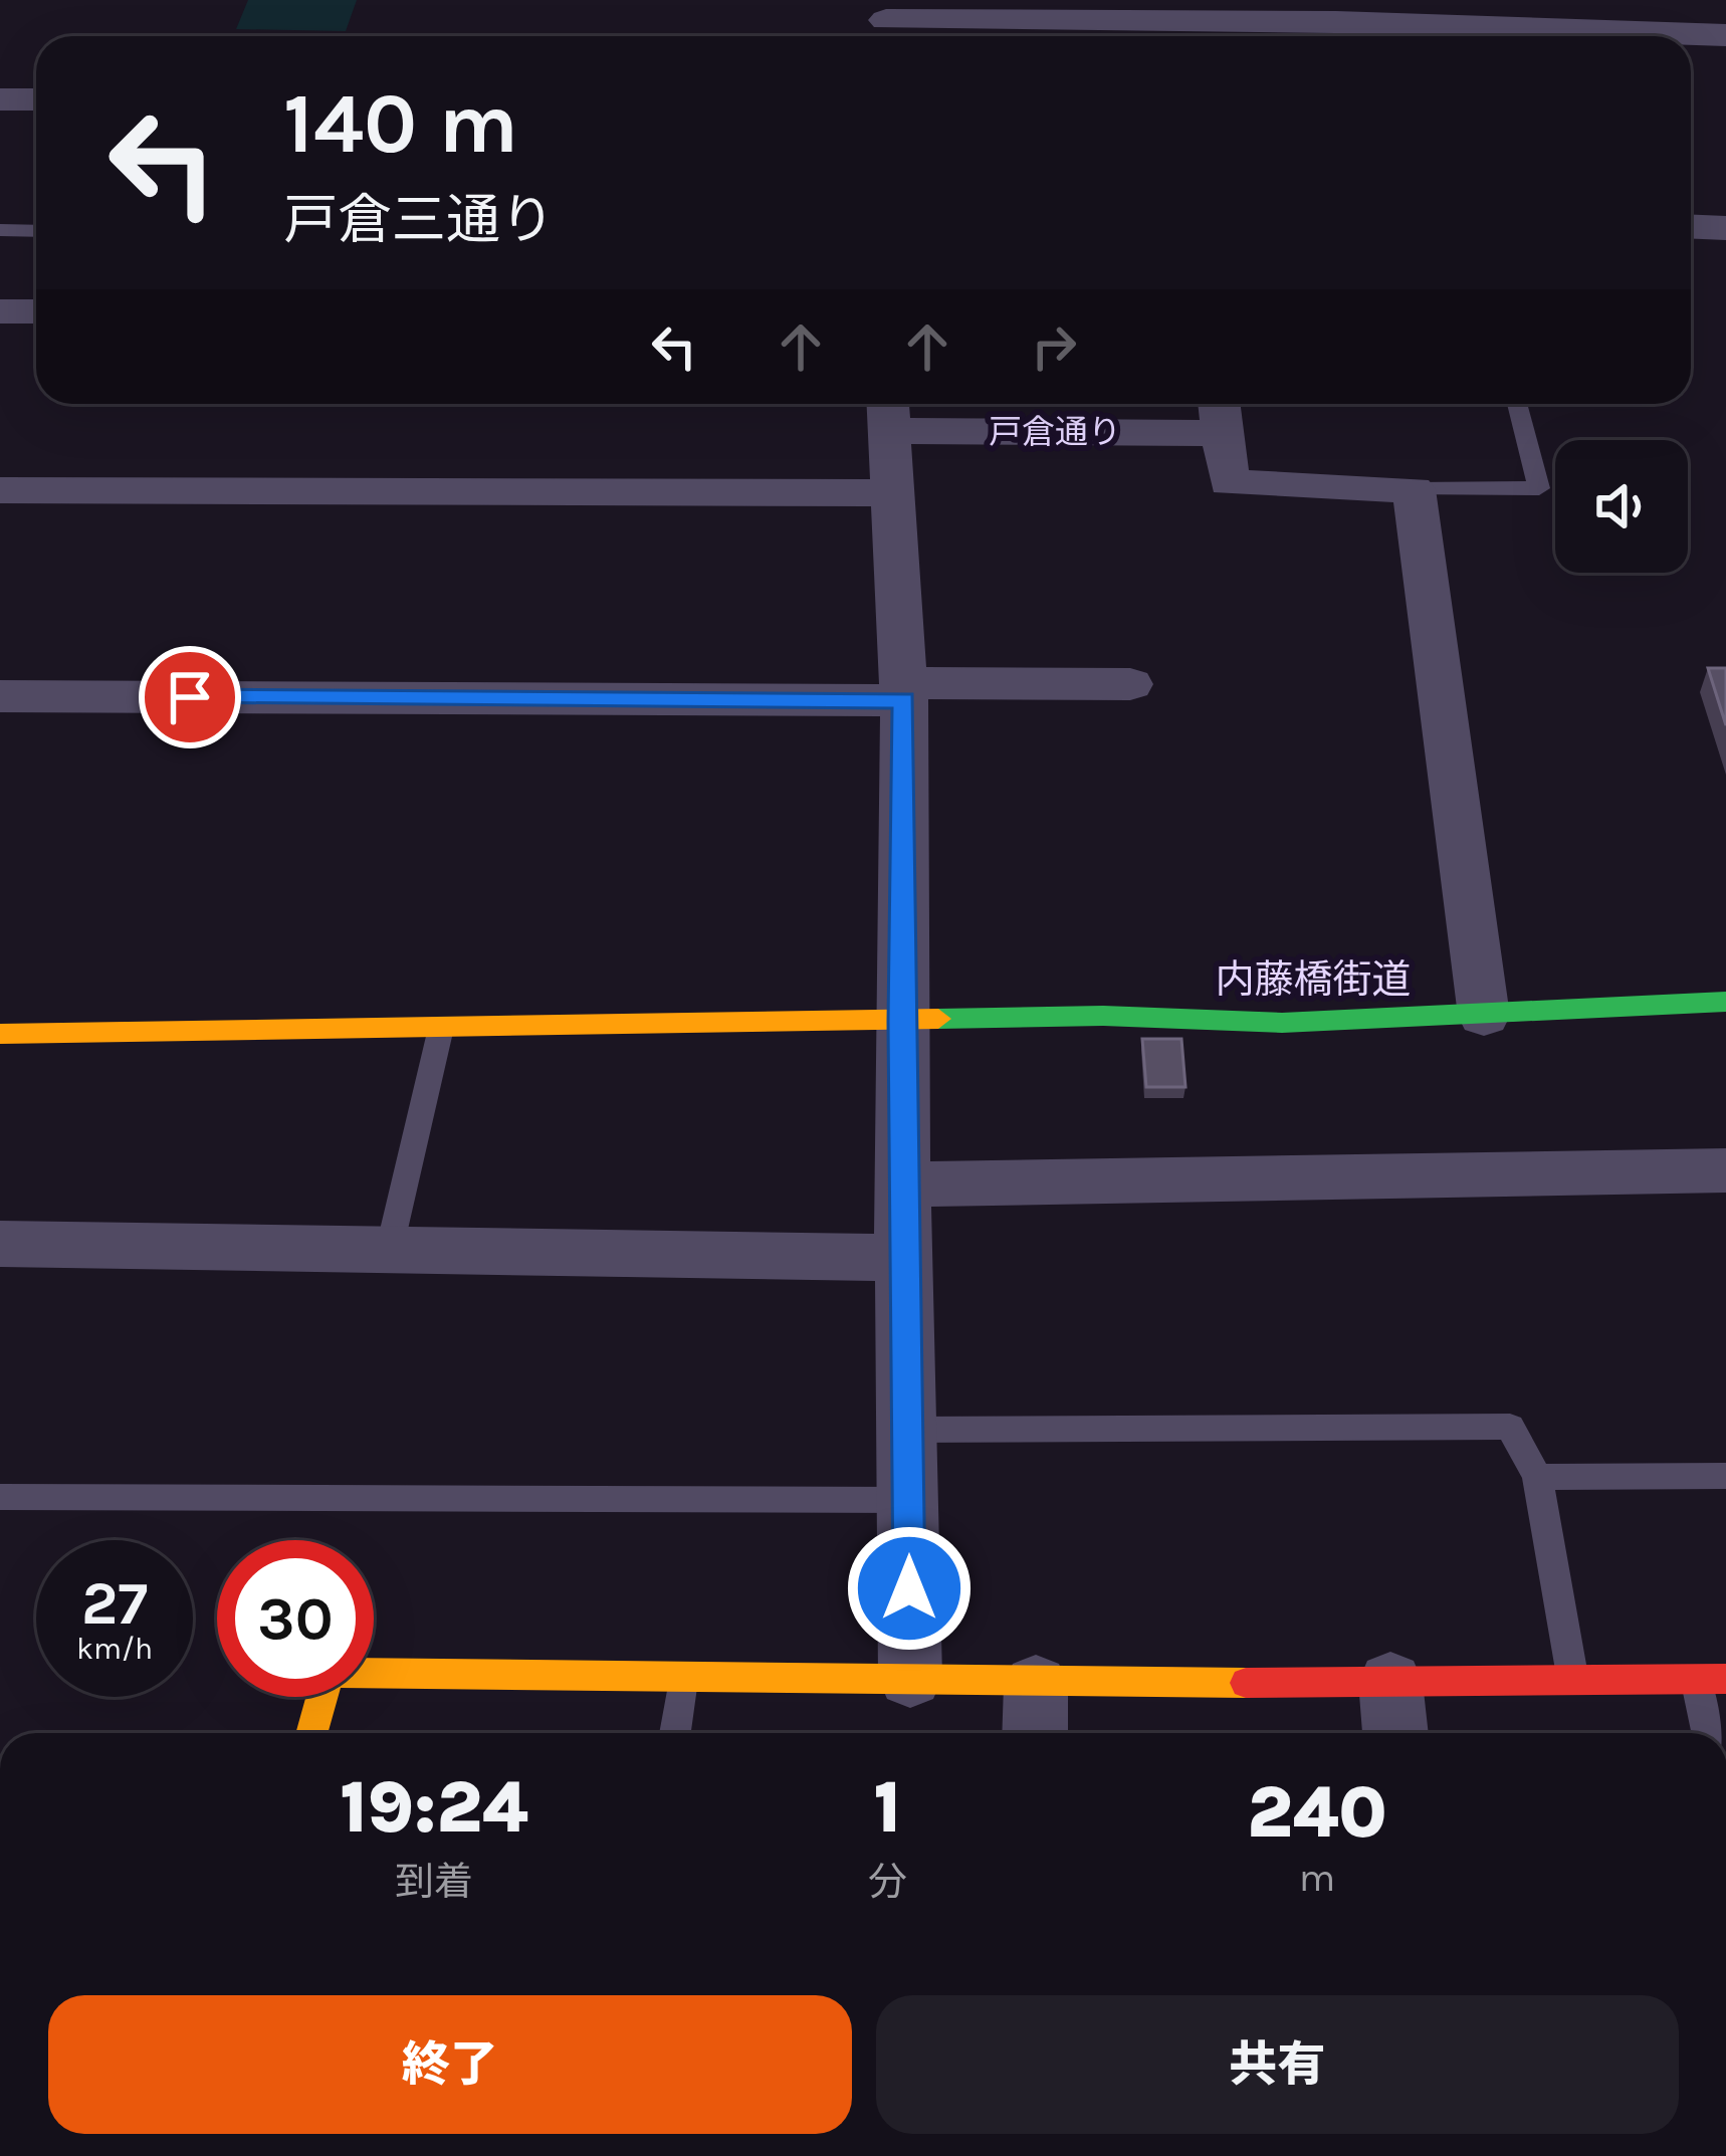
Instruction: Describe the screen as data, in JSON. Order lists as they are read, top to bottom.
{
  "streets": {
    "street": ["戸倉通り", "内藤橋街道"]
  },
  "page": {
    "turn": ["140 m", "戸倉三通り"],
    "speed": "27 km/h",
    "limit": "30",
    "eta": [
      "19:24",
      "到着",
      "1",
      "分",
      "240",
      "m"
    ],
    "buttons": ["終了", "共有"]
  }
}
